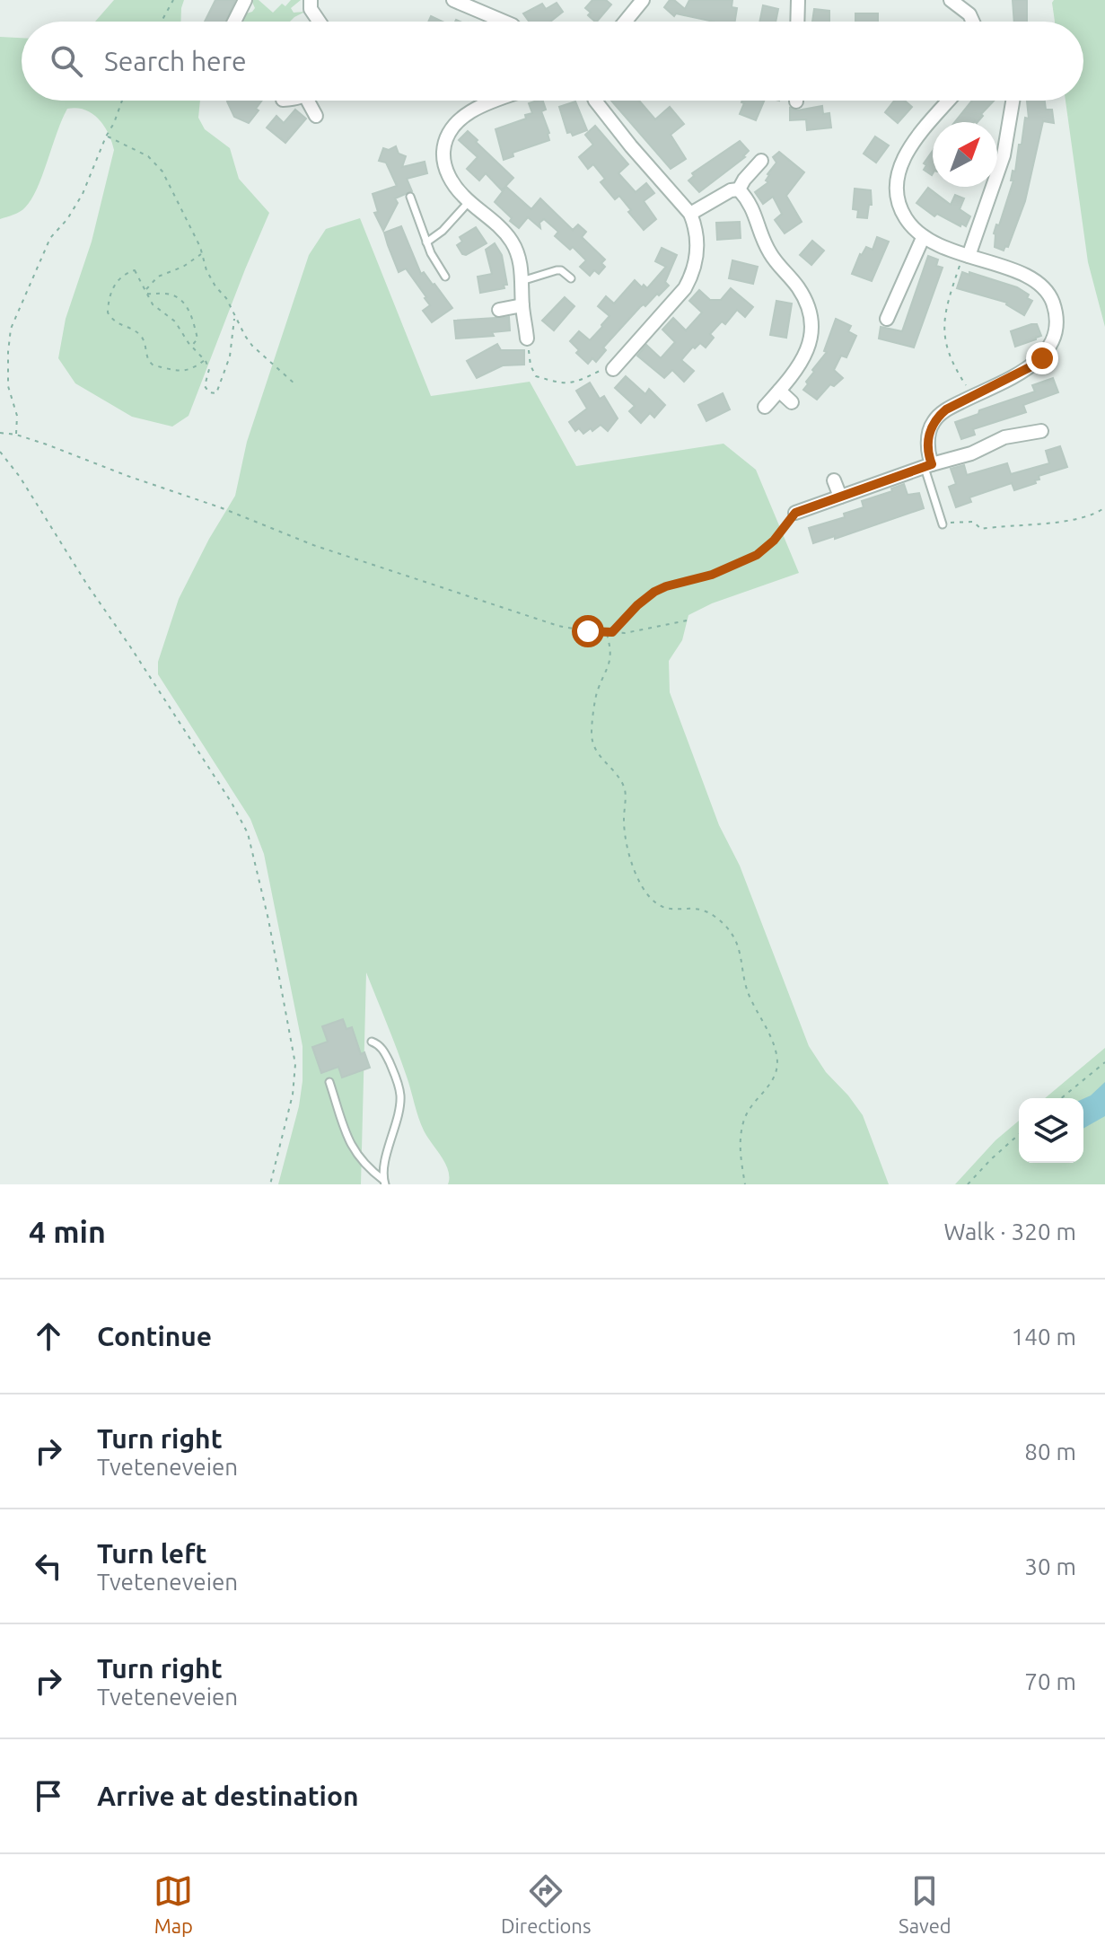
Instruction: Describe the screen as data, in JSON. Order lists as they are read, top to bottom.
{
  "north": "top right",
  "page": {
    "search": "Search here",
    "heading": ["4 min", "Walk · 320 m"],
    "list": [
      ["Continue", "140 m"],
      ["Turn right", "Tveteneveien", "80 m"],
      ["Turn left", "Tveteneveien", "30 m"],
      ["Turn right", "Tveteneveien", "70 m"],
      "Arrive at destination"
    ],
    "nav": ["Map", "Directions", "Saved"]
  }
}
